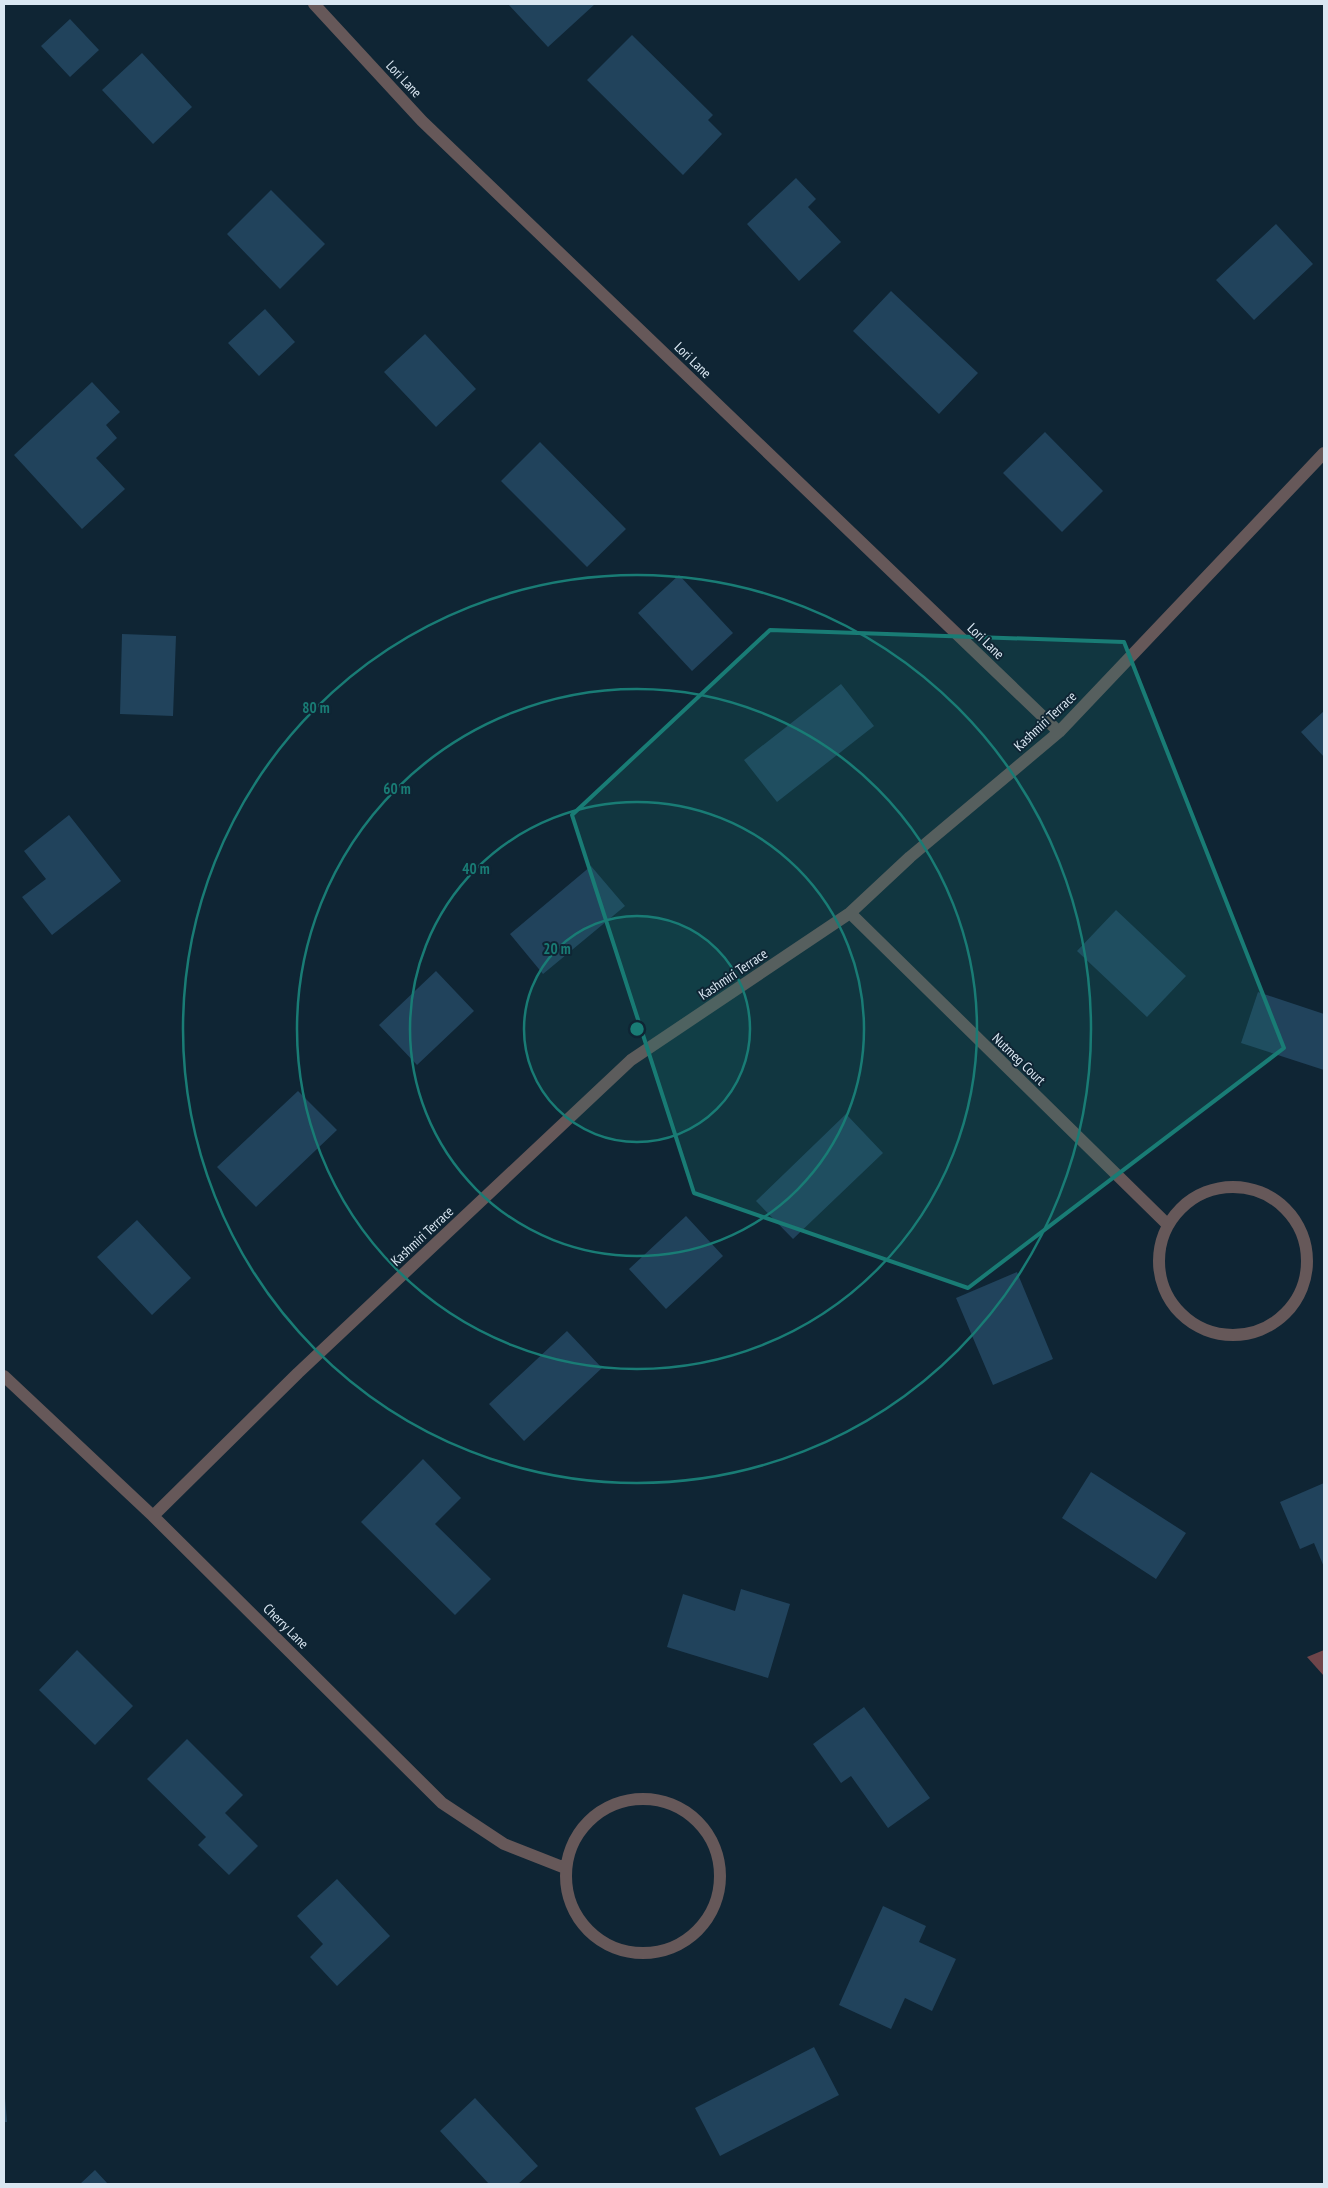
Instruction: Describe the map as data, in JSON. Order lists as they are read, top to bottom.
{
  "streets": {
    "street": [
      "Lori Lane",
      "Kashmiri Terrace",
      "Nutmeg Court",
      "Cherry Lane"
    ]
  },
  "crossings": [
    ["Lori Lane", "Kashmiri Terrace"],
    ["Kashmiri Terrace", "Nutmeg Court"],
    ["Kashmiri Terrace", "Cherry Lane"]
  ],
  "rings": [
    "80 m",
    "60 m",
    "40 m",
    "20 m"
  ]
}
